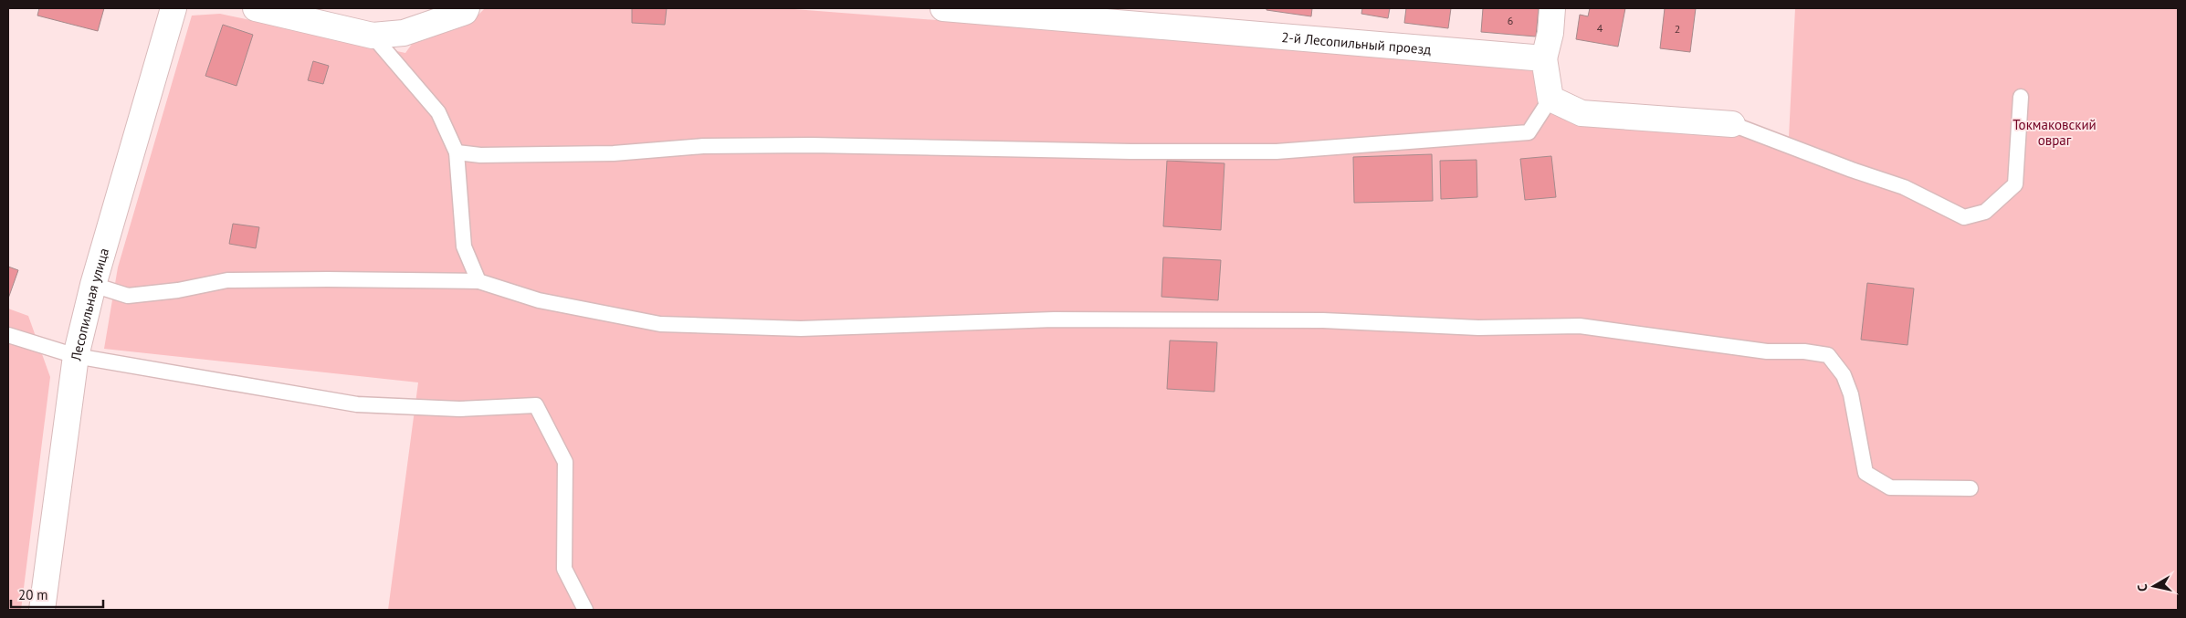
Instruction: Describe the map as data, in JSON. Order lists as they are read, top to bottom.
{
  "streets": {
    "street": ["2-й Лесопильный проезд", "Лесопильная улица"]
  },
  "parks": ["Токмаковский овраг"],
  "house_numbers": ["6", "4", "2"],
  "scale_bar": "20 m",
  "north": "left"
}
